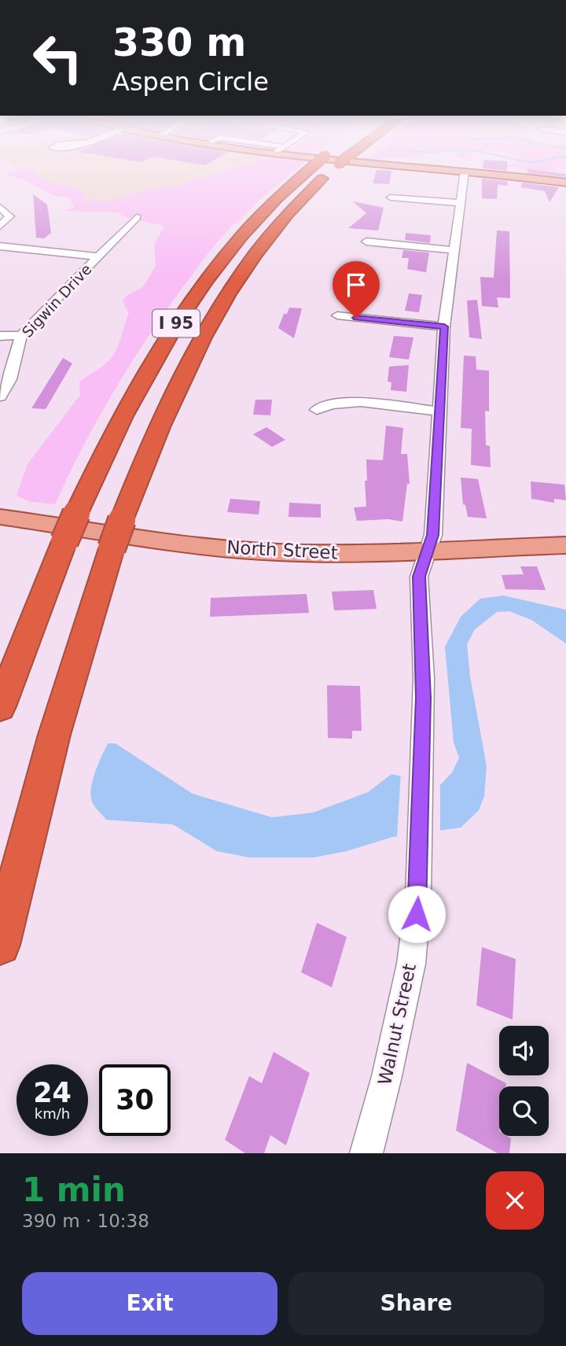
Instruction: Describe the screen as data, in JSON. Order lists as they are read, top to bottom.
{
  "streets": {
    "highway": ["I 95"],
    "main road": ["North Street"],
    "street": ["Sigwin Drive", "Walnut Street"]
  },
  "crossings": [
    ["North Street", "Walnut Street"]
  ],
  "page": {
    "turn": ["330 m", "Aspen Circle"],
    "speed": "24 km/h",
    "limit": "30",
    "heading": ["1 min", "390 m · 10:38"],
    "buttons": ["Exit", "Share"]
  }
}
